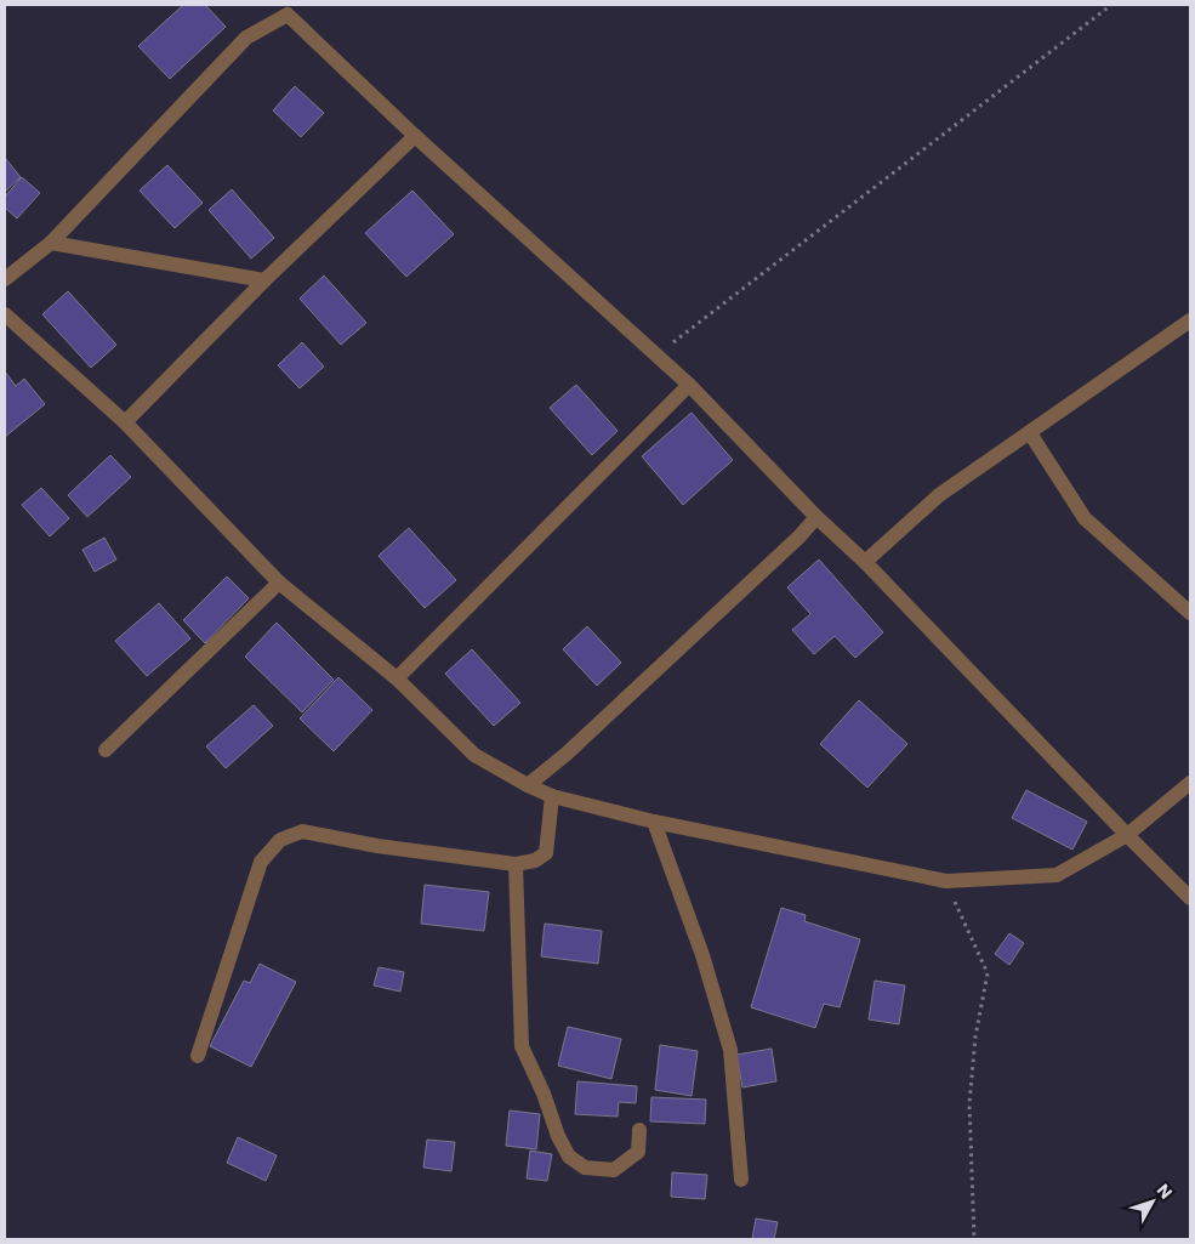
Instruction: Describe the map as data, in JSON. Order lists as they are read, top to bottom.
{
  "north": "top right"
}
